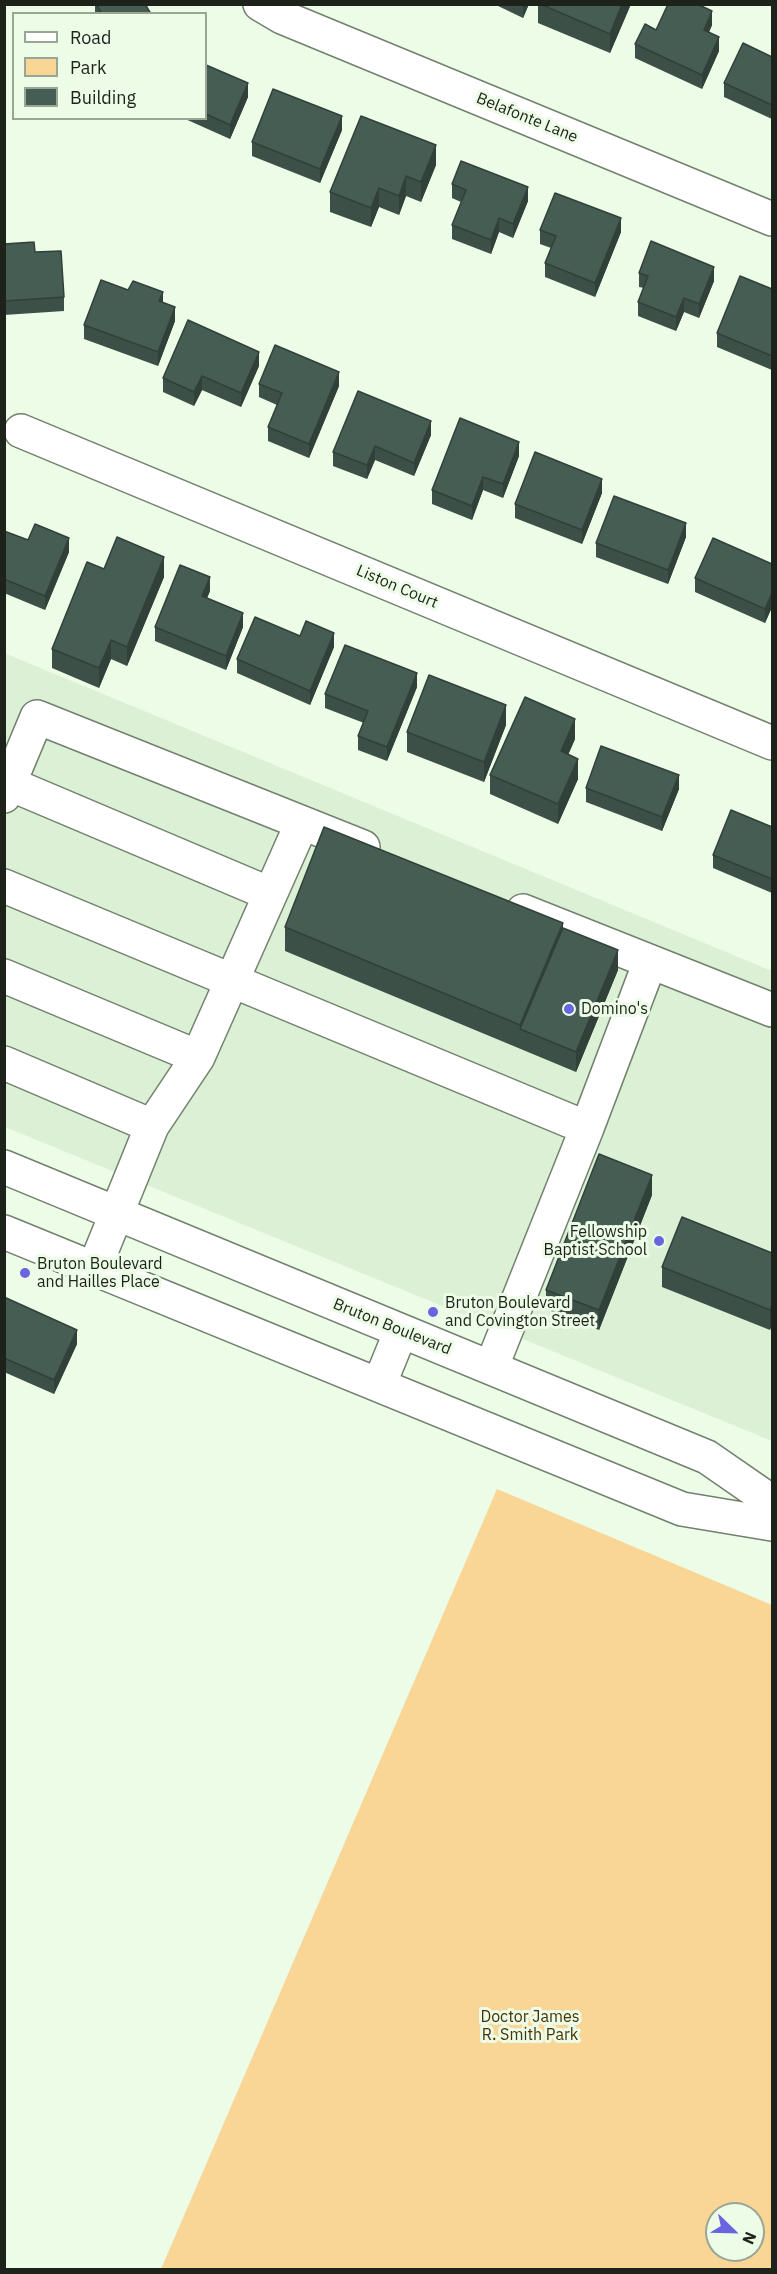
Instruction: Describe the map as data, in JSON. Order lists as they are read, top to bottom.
{
  "streets": {
    "street": ["Belafonte Lane", "Liston Court", "Bruton Boulevard"]
  },
  "parks": ["Doctor James R. Smith Park"],
  "places": [
    "Domino's",
    "Fellowship Baptist School",
    "Bruton Boulevard and Hailles Place",
    "Bruton Boulevard and Covington Street"
  ],
  "legend": ["Road", "Park", "Building"],
  "north": "bottom right"
}
